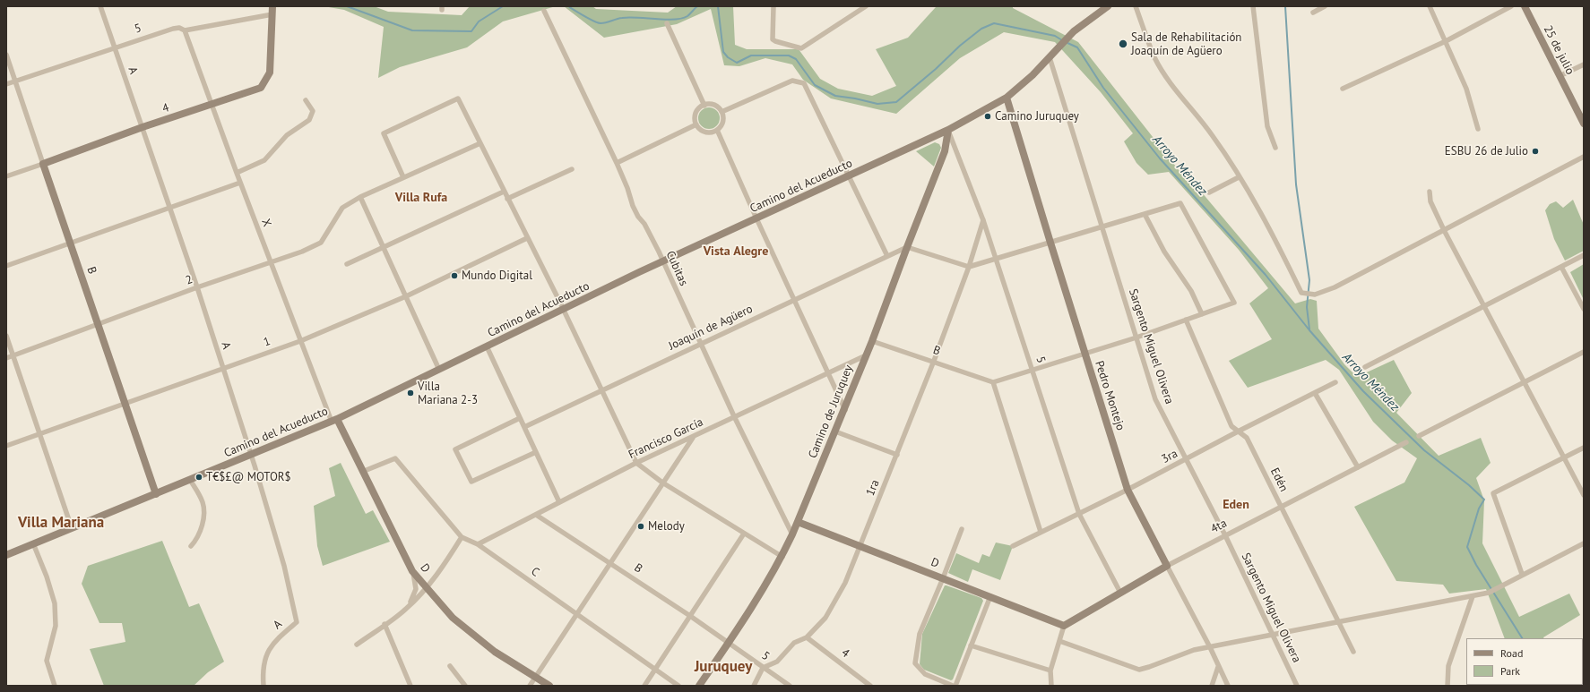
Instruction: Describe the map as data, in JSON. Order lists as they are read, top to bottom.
{
  "streets": {
    "street": [
      "5",
      "25 de julio",
      "A",
      "4",
      "Camino del Acueducto",
      "X",
      "Cubitas",
      "B",
      "2",
      "Joaquín de Agüero",
      "1",
      "Sargento Miguel Olivera",
      "Pedro Montejo",
      "Camino de Juruquey",
      "Francisco García",
      "3ra",
      "Edén",
      "1ra",
      "4ta",
      "D",
      "C"
    ]
  },
  "crossings": [
    ["5", "A"],
    ["5", "4"],
    ["5", "Camino del Acueducto"],
    ["5", "X"],
    ["5", "B"],
    ["5", "Camino de Juruquey"],
    ["5", "3ra"],
    ["5", "1ra"],
    ["5", "4ta"],
    ["A", "4"],
    ["A", "Camino del Acueducto"],
    ["A", "2"],
    ["A", "1"],
    ["4", "X"],
    ["4", "B"],
    ["4", "1ra"],
    ["Camino del Acueducto", "X"],
    ["Camino del Acueducto", "Cubitas"],
    ["Camino del Acueducto", "B"],
    ["Camino del Acueducto", "Sargento Miguel Olivera"],
    ["Camino del Acueducto", "Pedro Montejo"],
    ["Camino del Acueducto", "Camino de Juruquey"],
    ["Camino del Acueducto", "D"],
    ["X", "2"],
    ["X", "1"],
    ["X", "D"],
    ["Cubitas", "Joaquín de Agüero"],
    ["Cubitas", "Camino de Juruquey"],
    ["Cubitas", "Francisco García"],
    ["B", "2"],
    ["B", "1"],
    ["B", "Camino de Juruquey"],
    ["B", "Francisco García"],
    ["B", "1ra"],
    ["Joaquín de Agüero", "Camino de Juruquey"],
    ["Sargento Miguel Olivera", "3ra"],
    ["Sargento Miguel Olivera", "4ta"],
    ["Pedro Montejo", "3ra"],
    ["Pedro Montejo", "4ta"],
    ["Camino de Juruquey", "Francisco García"],
    ["Camino de Juruquey", "D"],
    ["Francisco García", "C"],
    ["3ra", "Edén"],
    ["Edén", "4ta"],
    ["1ra", "D"],
    ["4ta", "D"],
    ["D", "C"]
  ],
  "districts": [
    "Villa Rufa",
    "Vista Alegre",
    "Eden",
    "Villa Mariana",
    "Juruquey"
  ],
  "water": ["Arroyo Méndez"],
  "places": [
    "Sala de Rehabilitación Joaquín de Agüero",
    "Camino Juruquey",
    "ESBU 26 de Julio",
    "Mundo Digital",
    "Villa Mariana 2-3",
    "T€$£@ MOTOR$",
    "Melody"
  ],
  "legend": ["Road", "Park"]
}
